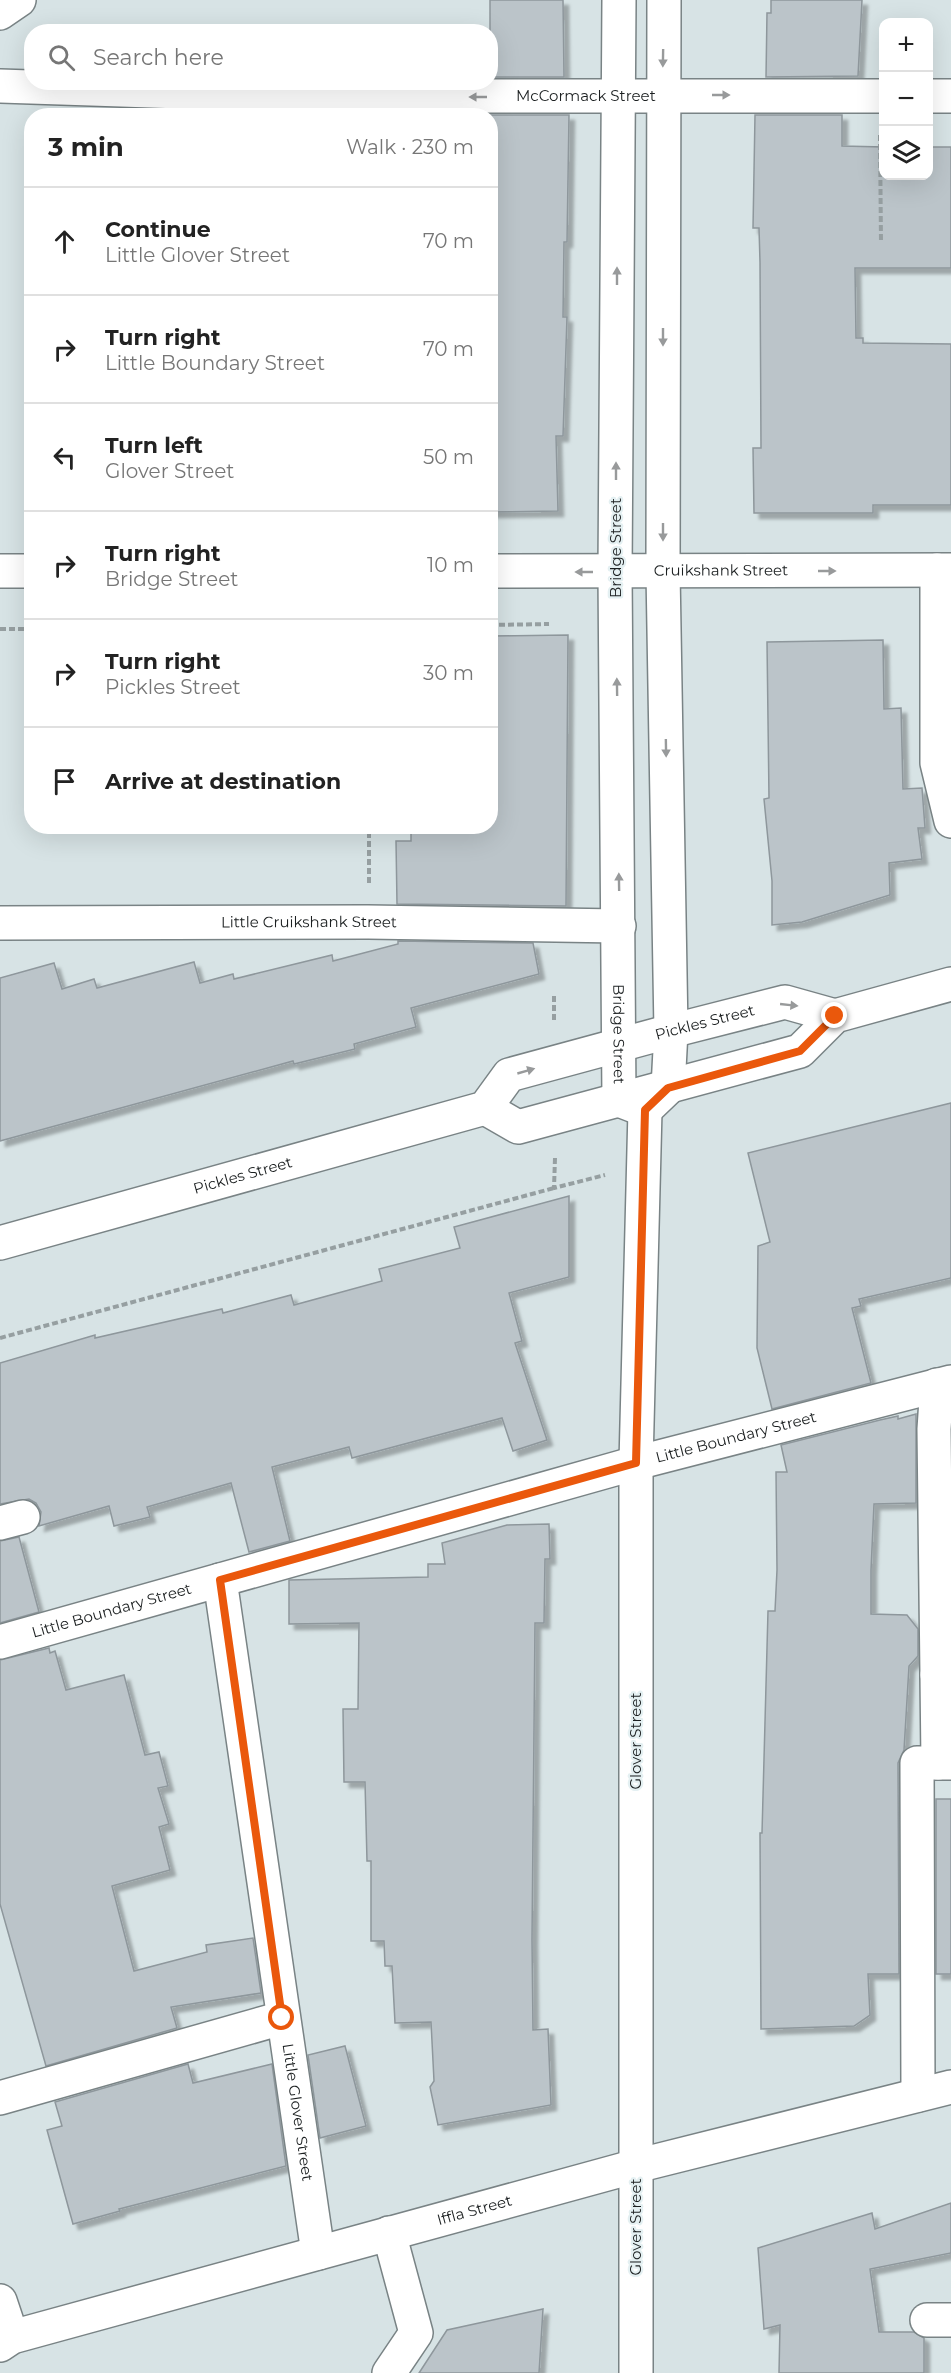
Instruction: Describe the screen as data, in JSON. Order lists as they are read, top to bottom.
{
  "streets": {
    "street": [
      "McCormack Street",
      "Bridge Street",
      "Cruikshank Street",
      "Little Cruikshank Street",
      "Pickles Street",
      "Little Boundary Street",
      "Glover Street",
      "Little Glover Street",
      "Iffla Street"
    ]
  },
  "crossings": [
    ["McCormack Street", "Bridge Street"],
    ["Bridge Street", "Cruikshank Street"],
    ["Bridge Street", "Little Cruikshank Street"],
    ["Bridge Street", "Pickles Street"],
    ["Bridge Street", "Glover Street"],
    ["Little Boundary Street", "Glover Street"],
    ["Little Boundary Street", "Little Glover Street"],
    ["Glover Street", "Iffla Street"],
    ["Little Glover Street", "Iffla Street"]
  ],
  "page": {
    "map_buttons": ["+", "−"],
    "search": "Search here",
    "heading": ["3 min", "Walk · 230 m"],
    "list": [
      ["Continue", "Little Glover Street", "70 m"],
      ["Turn right", "Little Boundary Street", "70 m"],
      ["Turn left", "Glover Street", "50 m"],
      ["Turn right", "Bridge Street", "10 m"],
      ["Turn right", "Pickles Street", "30 m"],
      "Arrive at destination"
    ]
  }
}
